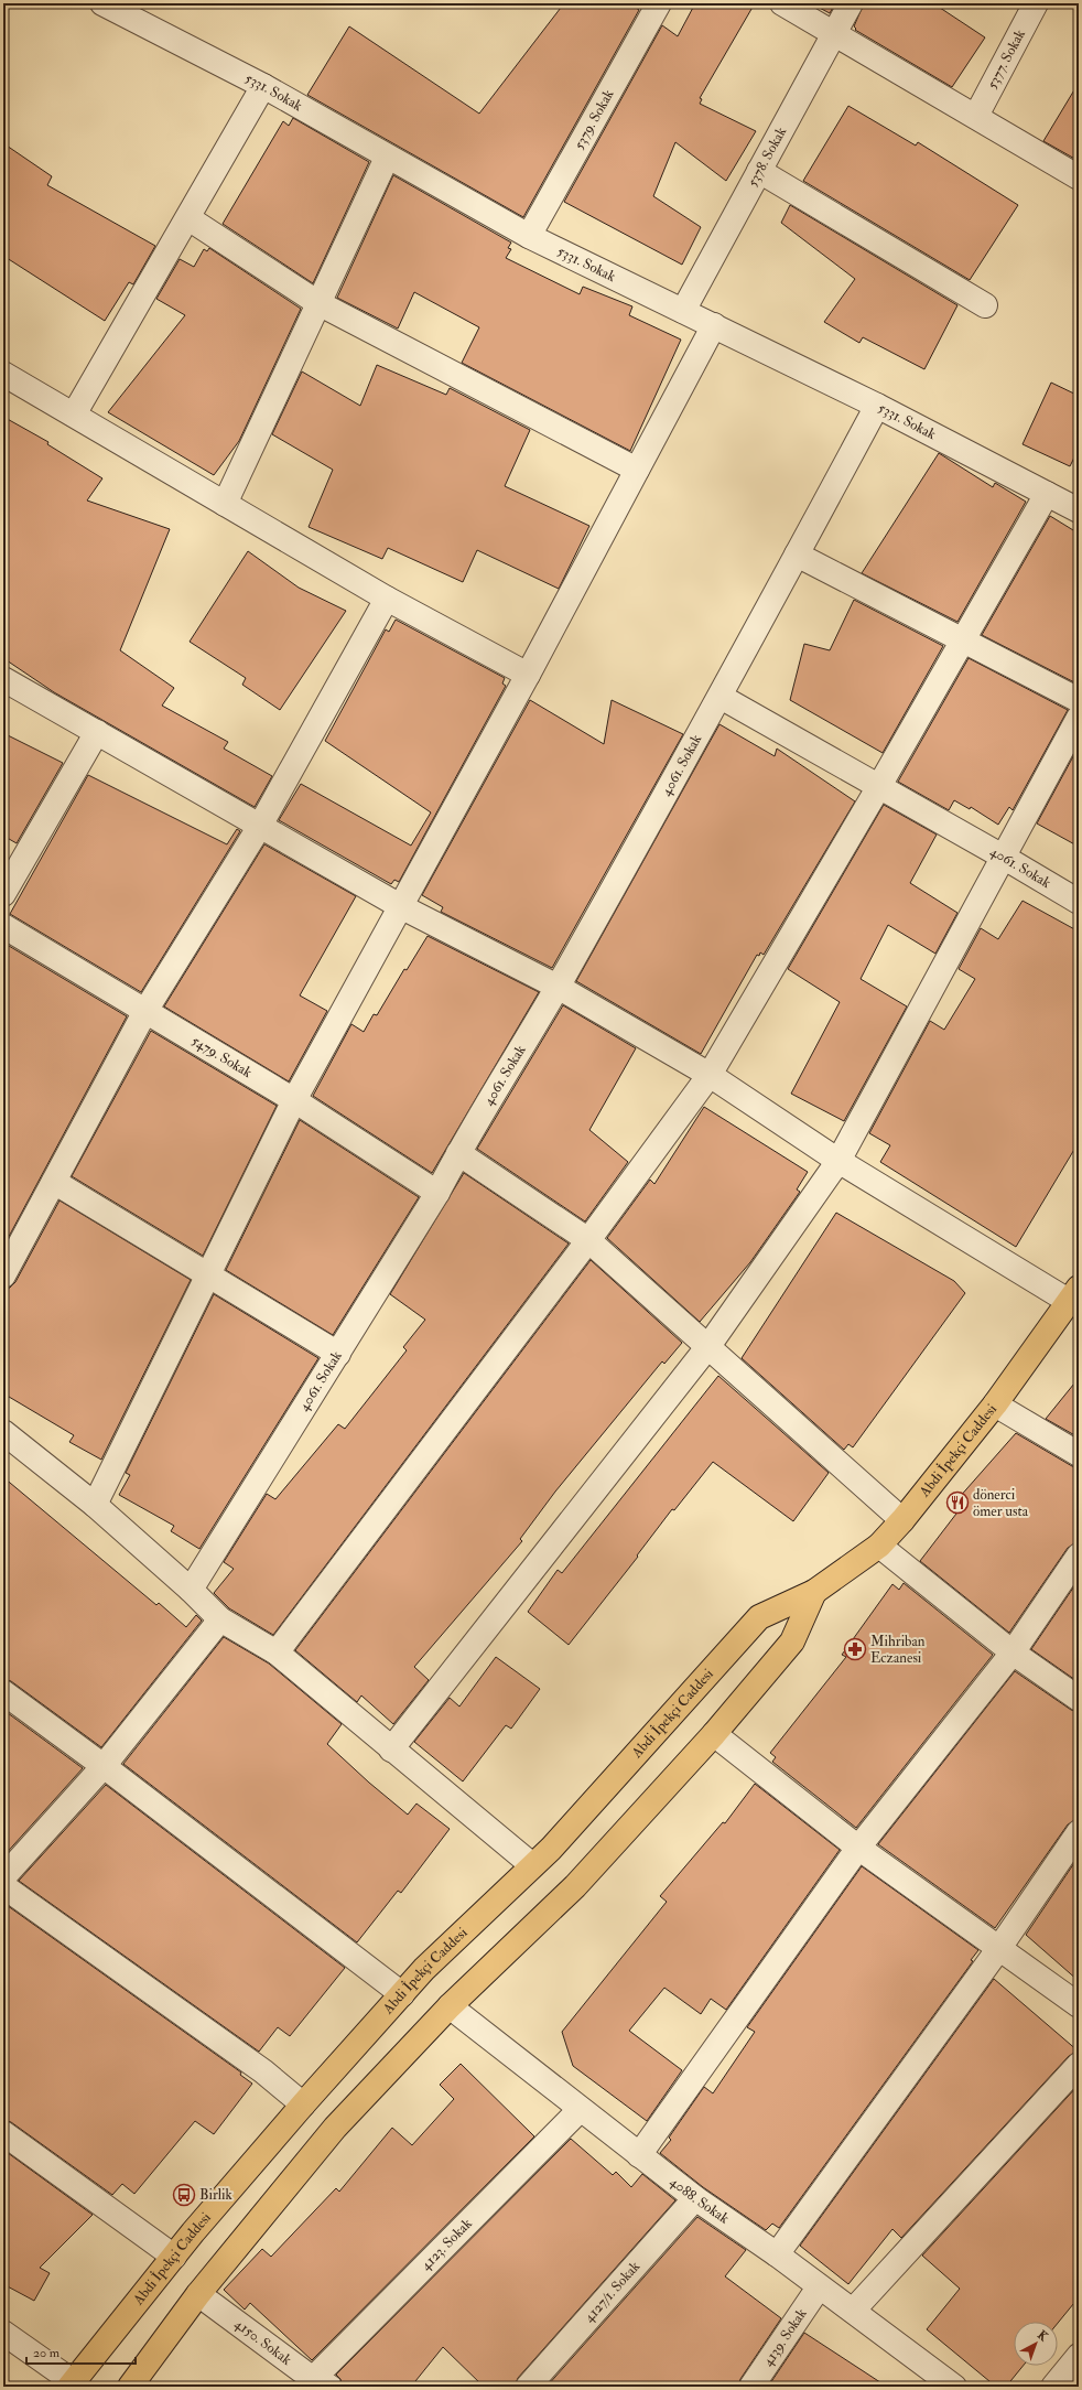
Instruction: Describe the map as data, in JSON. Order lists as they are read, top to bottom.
{
  "streets": {
    "main road": ["Abdi İpekçi Caddesi"],
    "street": [
      "5377. Sokak",
      "5331. Sokak",
      "5379. Sokak",
      "5378. Sokak",
      "4061. Sokak",
      "5479. Sokak",
      "4088. Sokak",
      "4123. Sokak",
      "4127/1. Sokak",
      "4139. Sokak",
      "4150. Sokak"
    ]
  },
  "crossings": [
    ["5331. Sokak", "5379. Sokak"],
    ["5331. Sokak", "5378. Sokak"],
    ["4061. Sokak", "5479. Sokak"],
    ["4088. Sokak", "4123. Sokak"],
    ["4088. Sokak", "4127/1. Sokak"],
    ["4088. Sokak", "4139. Sokak"],
    ["4123. Sokak", "4150. Sokak"]
  ],
  "places": {
    "restaurant": ["dönerci ömer usta"],
    "pharmacy": ["Mihriban Eczanesi"],
    "bus stop": ["Birlik"]
  },
  "scale_bar": "20 m",
  "north": "top right"
}
